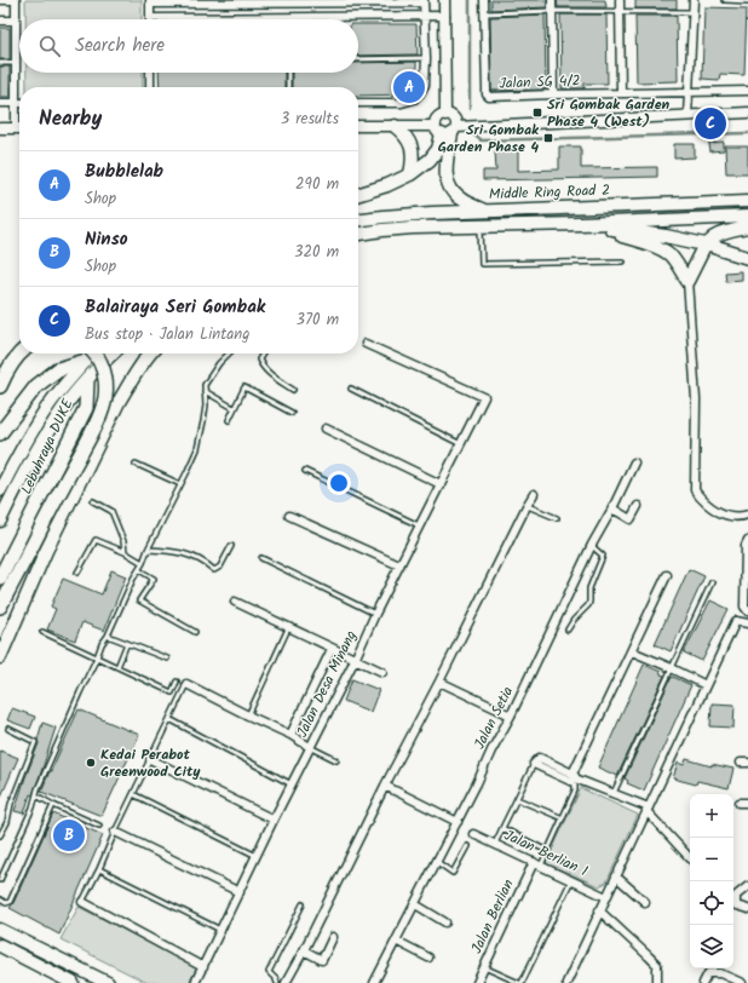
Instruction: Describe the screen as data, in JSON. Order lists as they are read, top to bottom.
{
  "streets": {
    "highway": ["Lebuhraya DUKE"],
    "main road": ["Middle Ring Road 2"],
    "street": [
      "Jalan SG 4/2",
      "Jalan Desa Minang",
      "Jalan Setia",
      "Jalan Berlian 1",
      "Jalan Berlian"
    ]
  },
  "crossings": [
    ["Jalan Berlian 1", "Jalan Berlian"]
  ],
  "places": {
    "transit": ["Sri Gombak Garden Phase 4 (West)", "Sri Gombak Garden Phase 4"],
    "other": ["Kedai Perabot Greenwood City"]
  },
  "page": {
    "search": "Search here",
    "pins": ["A", "C", "B"],
    "heading": ["Nearby", "3 results"],
    "list": [
      {
        "mark": "A",
        "name": "Bubblelab",
        "note": "Shop",
        "value": "290 m"
      },
      {
        "mark": "B",
        "name": "Ninso",
        "note": "Shop",
        "value": "320 m"
      },
      {
        "mark": "C",
        "name": "Balairaya Seri Gombak",
        "note": "Bus stop · Jalan Lintang",
        "value": "370 m"
      }
    ],
    "map_buttons": ["+", "−"]
  }
}
